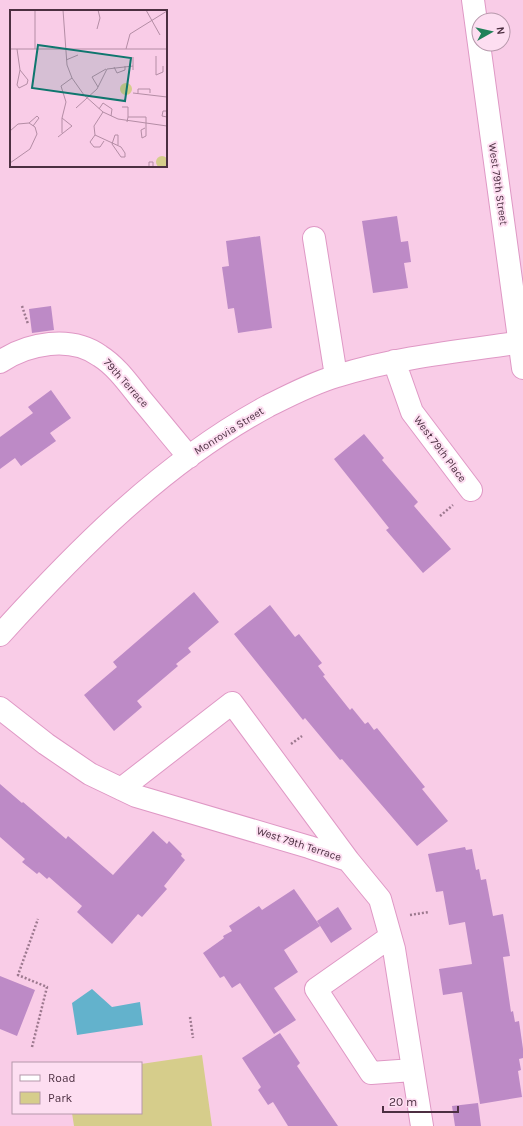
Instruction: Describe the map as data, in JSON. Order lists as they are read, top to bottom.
{
  "streets": {
    "street": [
      "West 79th Street",
      "79th Terrace",
      "Monrovia Street",
      "West 79th Place",
      "West 79th Terrace"
    ]
  },
  "crossings": [
    ["West 79th Street", "Monrovia Street"],
    ["79th Terrace", "Monrovia Street"],
    ["Monrovia Street", "West 79th Place"]
  ],
  "legend": ["Road", "Park"],
  "scale_bar": "20 m",
  "north": "right"
}
